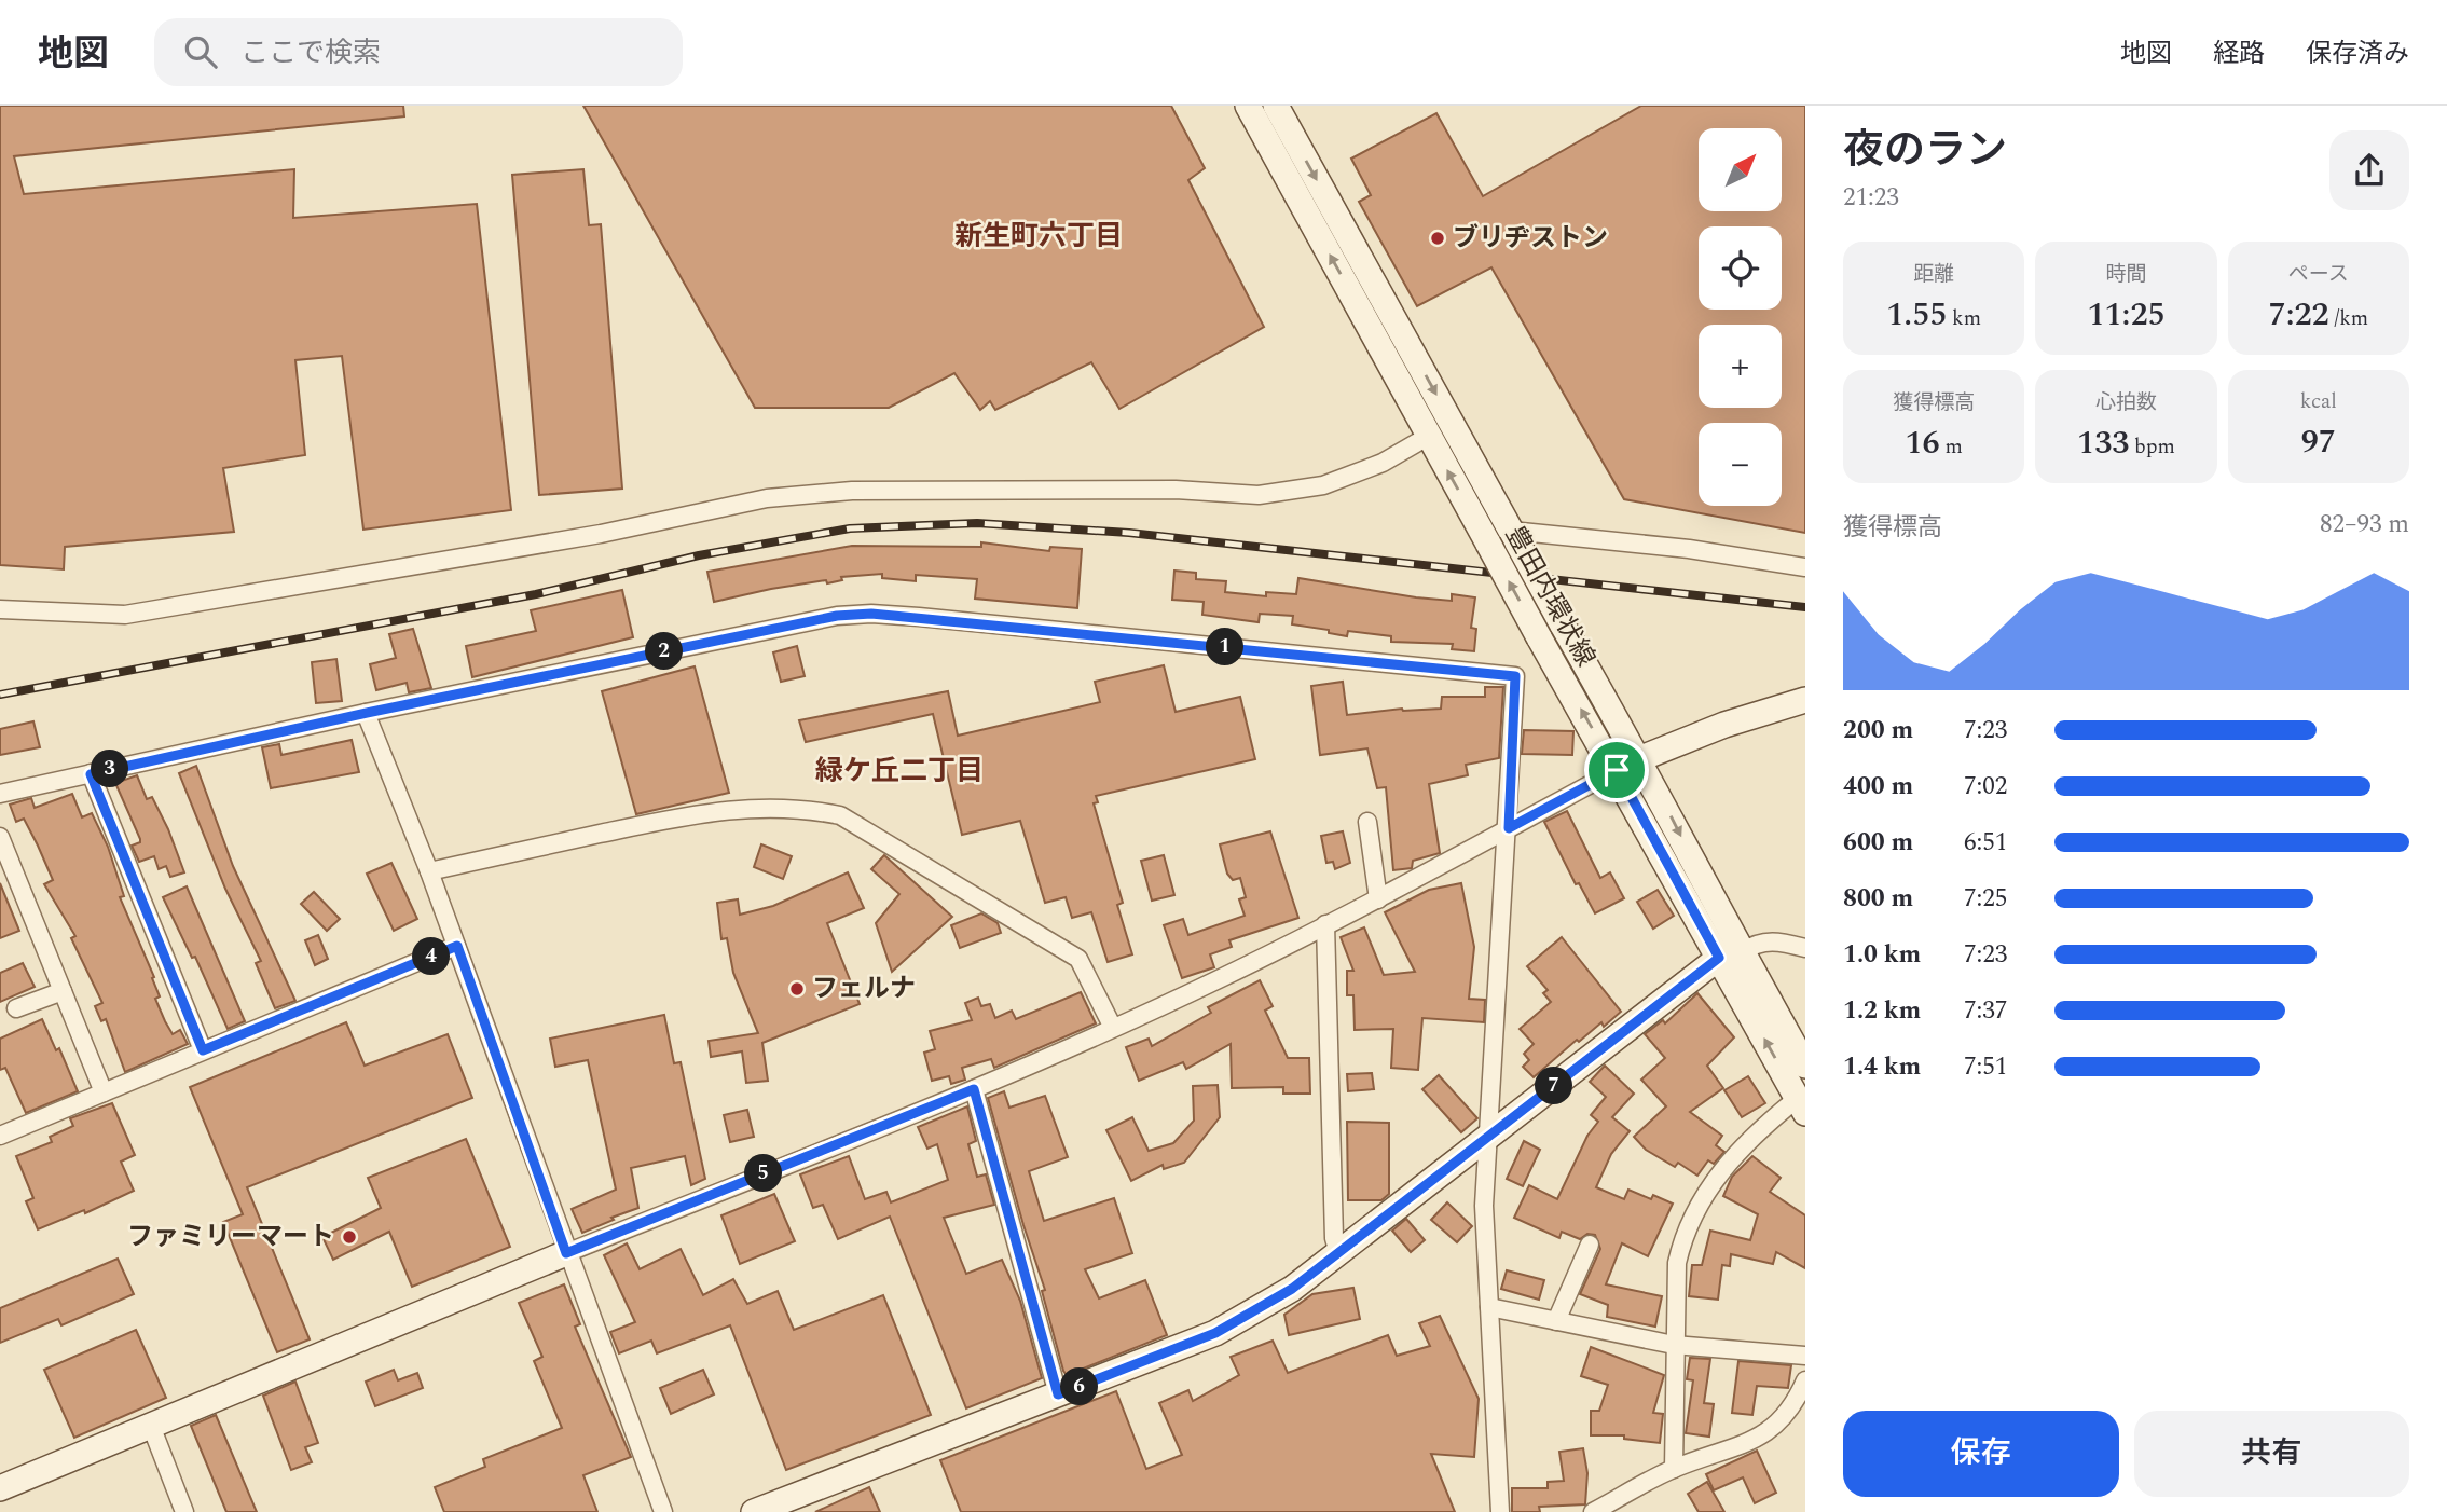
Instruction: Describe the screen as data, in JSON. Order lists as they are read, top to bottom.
{
  "streets": {
    "street": ["豊田内環状線"]
  },
  "districts": ["新生町六丁目", "緑ケ丘二丁目"],
  "places": ["ブリヂストン", "フェルナ", "ファミリーマート"],
  "north": "top right",
  "page": {
    "header": "地図",
    "search": "ここで検索",
    "nav": ["地図", "経路", "保存済み"],
    "heading": ["夜のラン", "21:23"],
    "map_buttons": ["+", "−"],
    "stats": [
      ["距離", "1.55 km"],
      ["時間", "11:25"],
      ["ペース", "7:22 /km"],
      ["獲得標高", "16 m"],
      ["心拍数", "133 bpm"],
      ["kcal", "97"]
    ],
    "chart": ["獲得標高", "82–93 m"],
    "pins": [
      "1",
      "2",
      "3",
      "4",
      "7",
      "5",
      "6"
    ],
    "list": [
      {
        "name": "200 m",
        "note": "7:23"
      },
      {
        "name": "400 m",
        "note": "7:02"
      },
      {
        "name": "600 m",
        "note": "6:51"
      },
      {
        "name": "800 m",
        "note": "7:25"
      },
      {
        "name": "1.0 km",
        "note": "7:23"
      },
      {
        "name": "1.2 km",
        "note": "7:37"
      },
      {
        "name": "1.4 km",
        "note": "7:51"
      }
    ],
    "buttons": ["保存", "共有"]
  }
}
